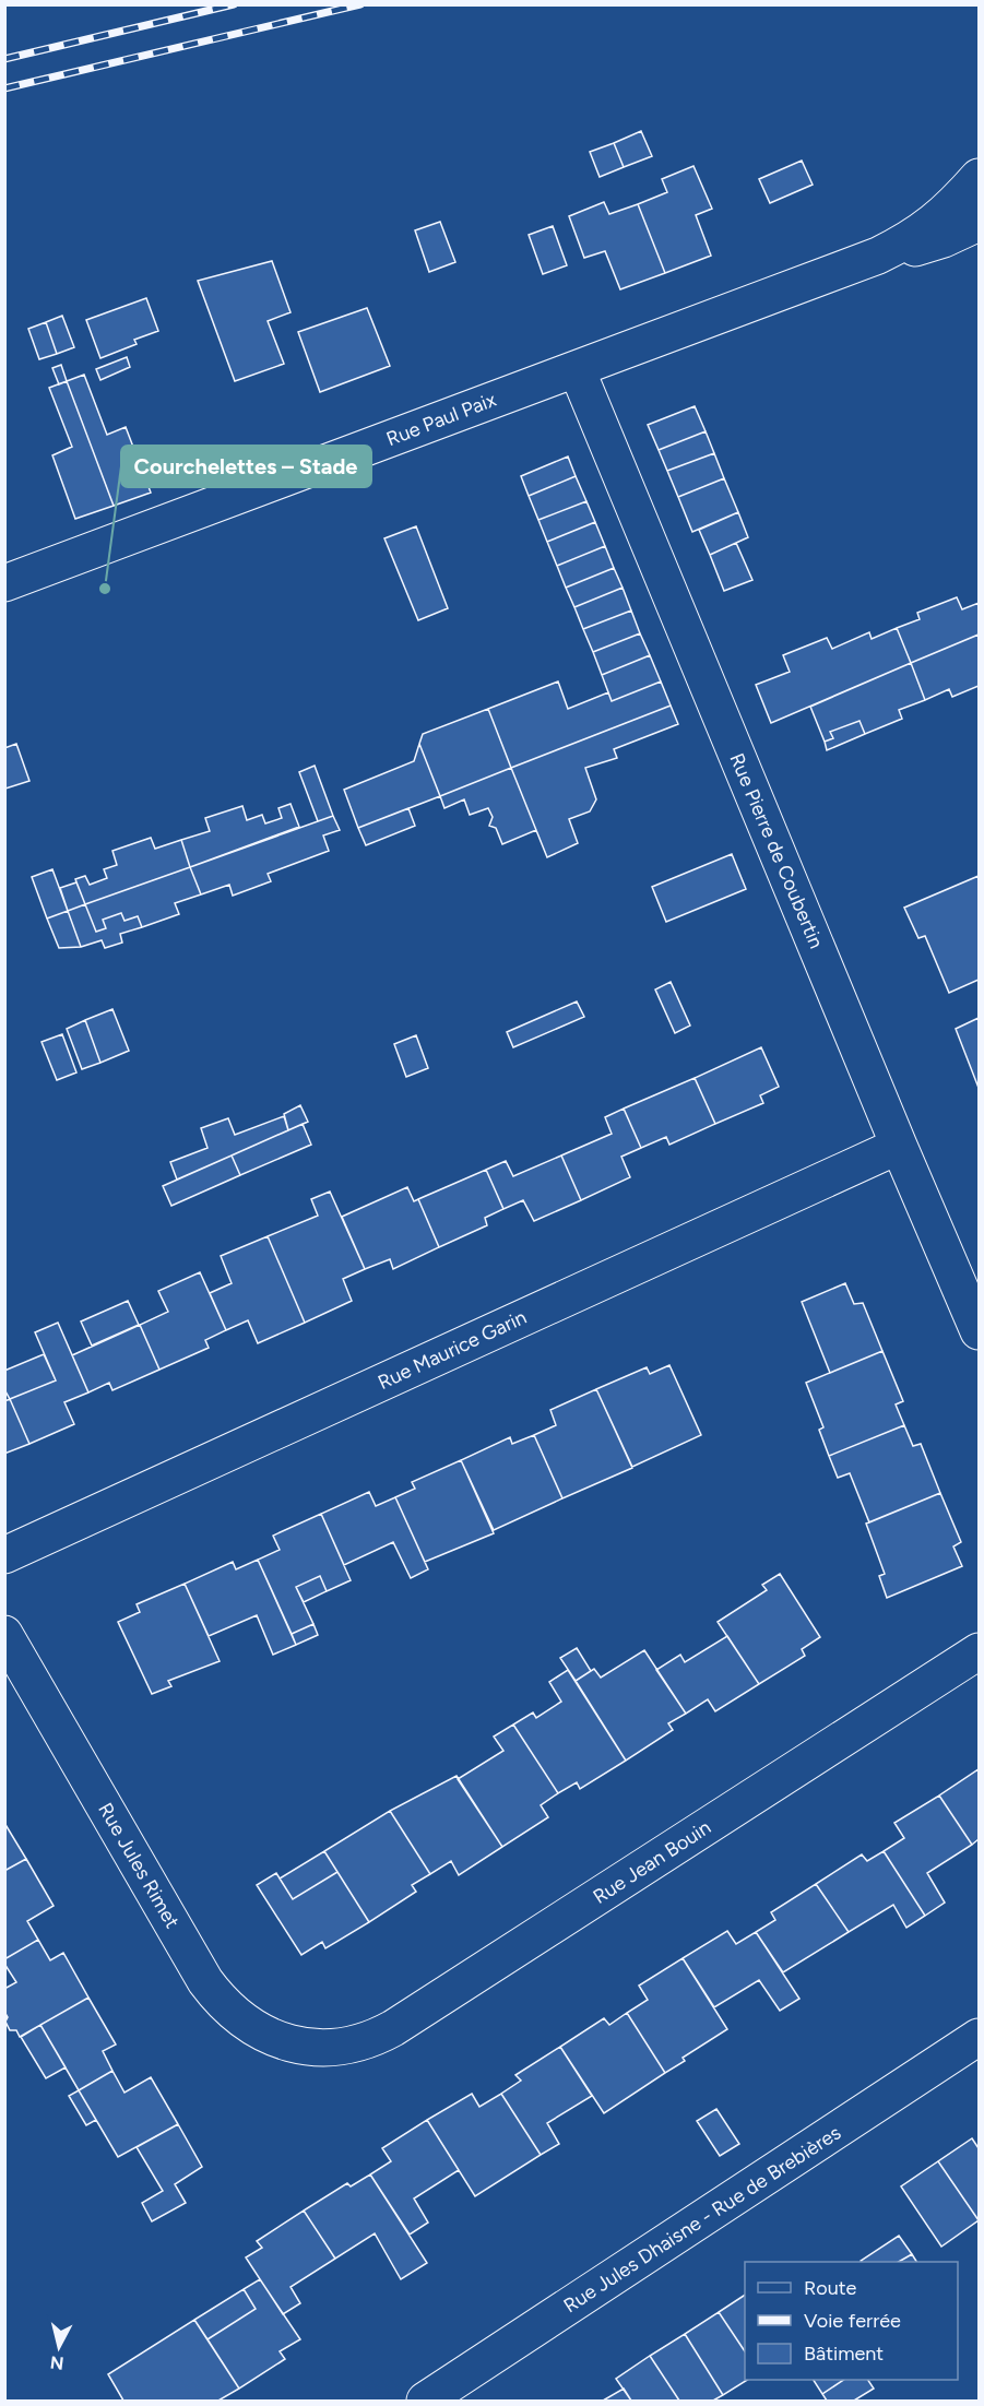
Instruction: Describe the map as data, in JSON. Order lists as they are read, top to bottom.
{
  "streets": {
    "street": [
      "Rue Paul Paix",
      "Rue Pierre de Coubertin",
      "Rue Maurice Garin",
      "Rue Jean Bouin",
      "Rue Jules Rimet",
      "Rue Jules Dhaisne - Rue de Brebières"
    ]
  },
  "crossings": [
    ["Rue Paul Paix", "Rue Pierre de Coubertin"],
    ["Rue Pierre de Coubertin", "Rue Maurice Garin"],
    ["Rue Jean Bouin", "Rue Jules Rimet"]
  ],
  "places": ["Courchelettes – Stade"],
  "legend": ["Route", "Voie ferrée", "Bâtiment"],
  "north": "bottom"
}
